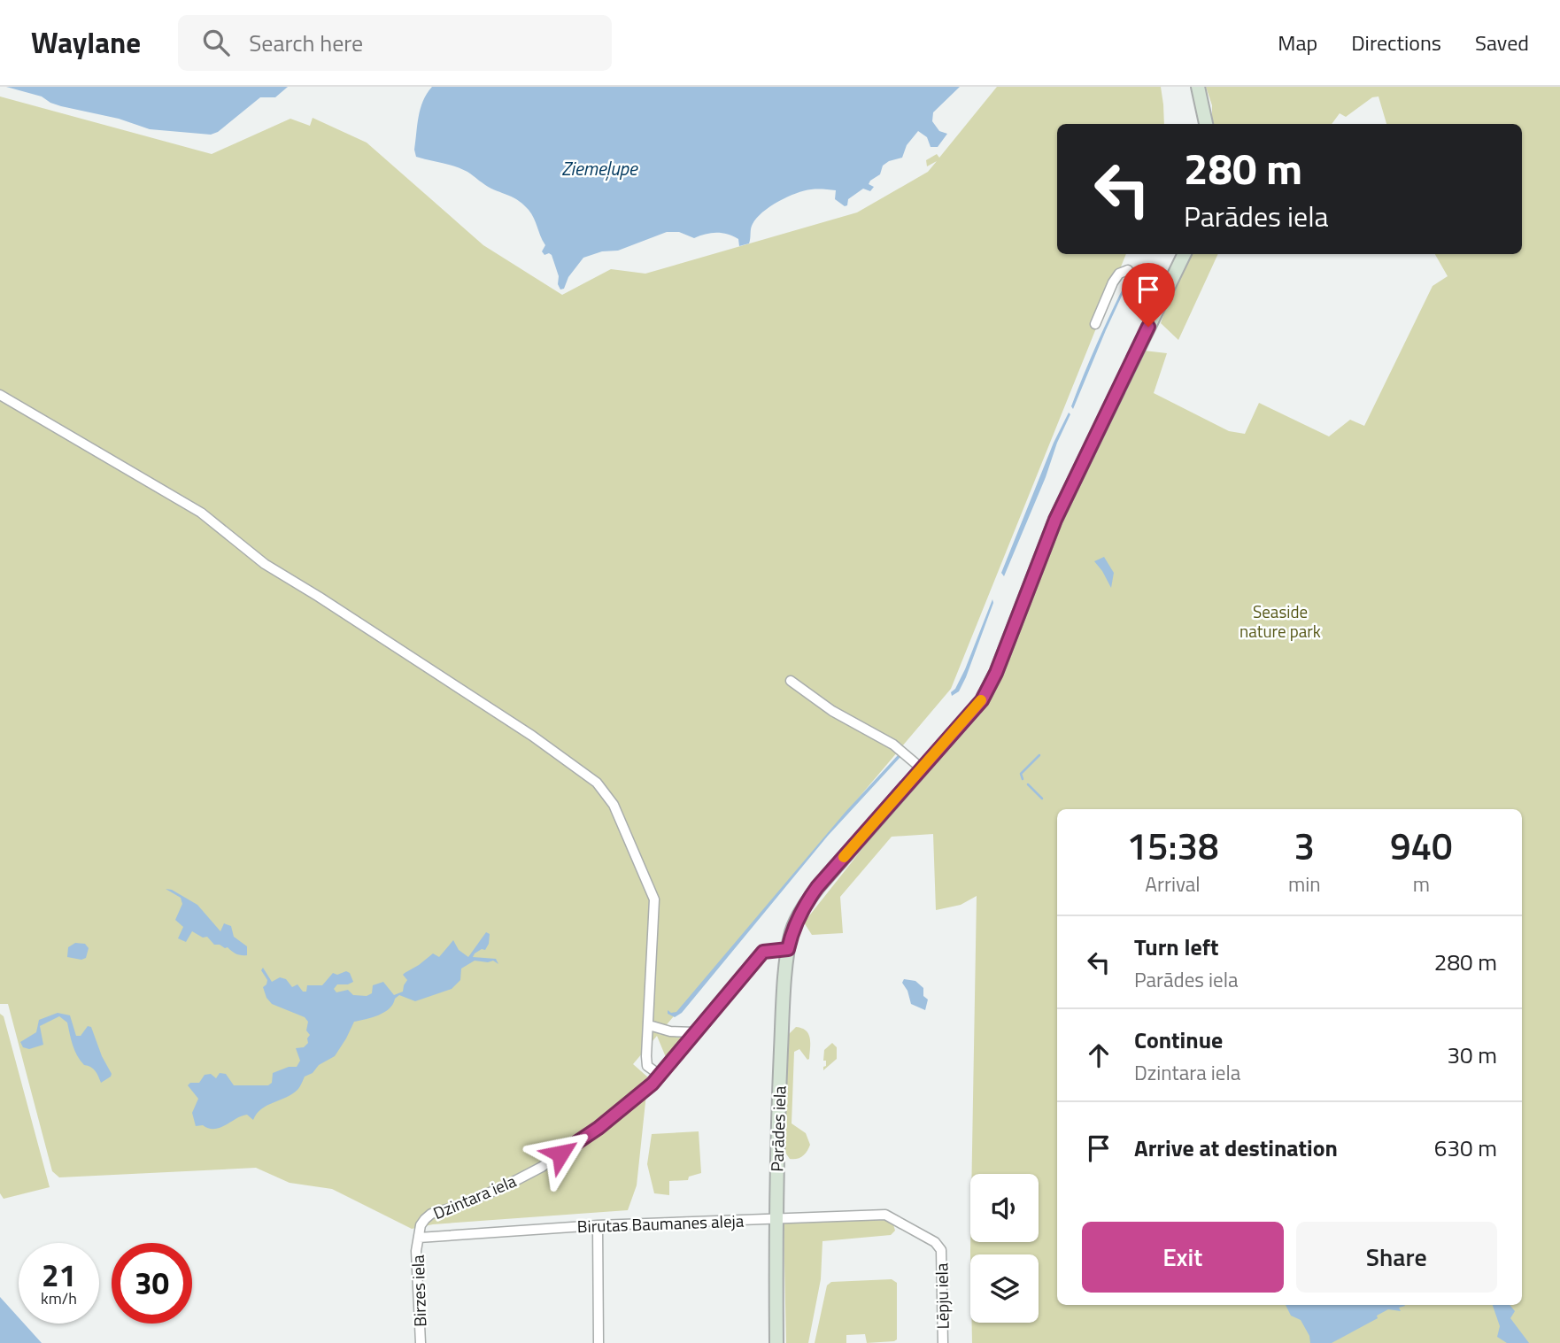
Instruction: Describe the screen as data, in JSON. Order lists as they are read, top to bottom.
{
  "streets": {
    "street": [
      "Parādes iela",
      "Dzintara iela",
      "Birutas Baumanes aleja",
      "Birzes iela",
      "Lēpju iela"
    ]
  },
  "crossings": [
    ["Parādes iela", "Dzintara iela"],
    ["Parādes iela", "Birutas Baumanes aleja"],
    ["Dzintara iela", "Birutas Baumanes aleja"],
    ["Dzintara iela", "Birzes iela"],
    ["Birutas Baumanes aleja", "Birzes iela"],
    ["Birutas Baumanes aleja", "Lēpju iela"]
  ],
  "water": ["Ziemeļupe"],
  "parks": ["Seaside nature park"],
  "page": {
    "header": "Waylane",
    "search": "Search here",
    "nav": ["Map", "Directions", "Saved"],
    "turn": ["280 m", "Parādes iela"],
    "eta": [
      "15:38",
      "Arrival",
      "3",
      "min",
      "940",
      "m"
    ],
    "list": [
      {
        "name": "Turn left",
        "note": "Parādes iela",
        "value": "280 m"
      },
      {
        "name": "Continue",
        "note": "Dzintara iela",
        "value": "30 m"
      },
      {
        "name": "Arrive at destination",
        "value": "630 m"
      }
    ],
    "buttons": ["Exit", "Share"],
    "speed": "21 km/h",
    "limit": "30"
  }
}
